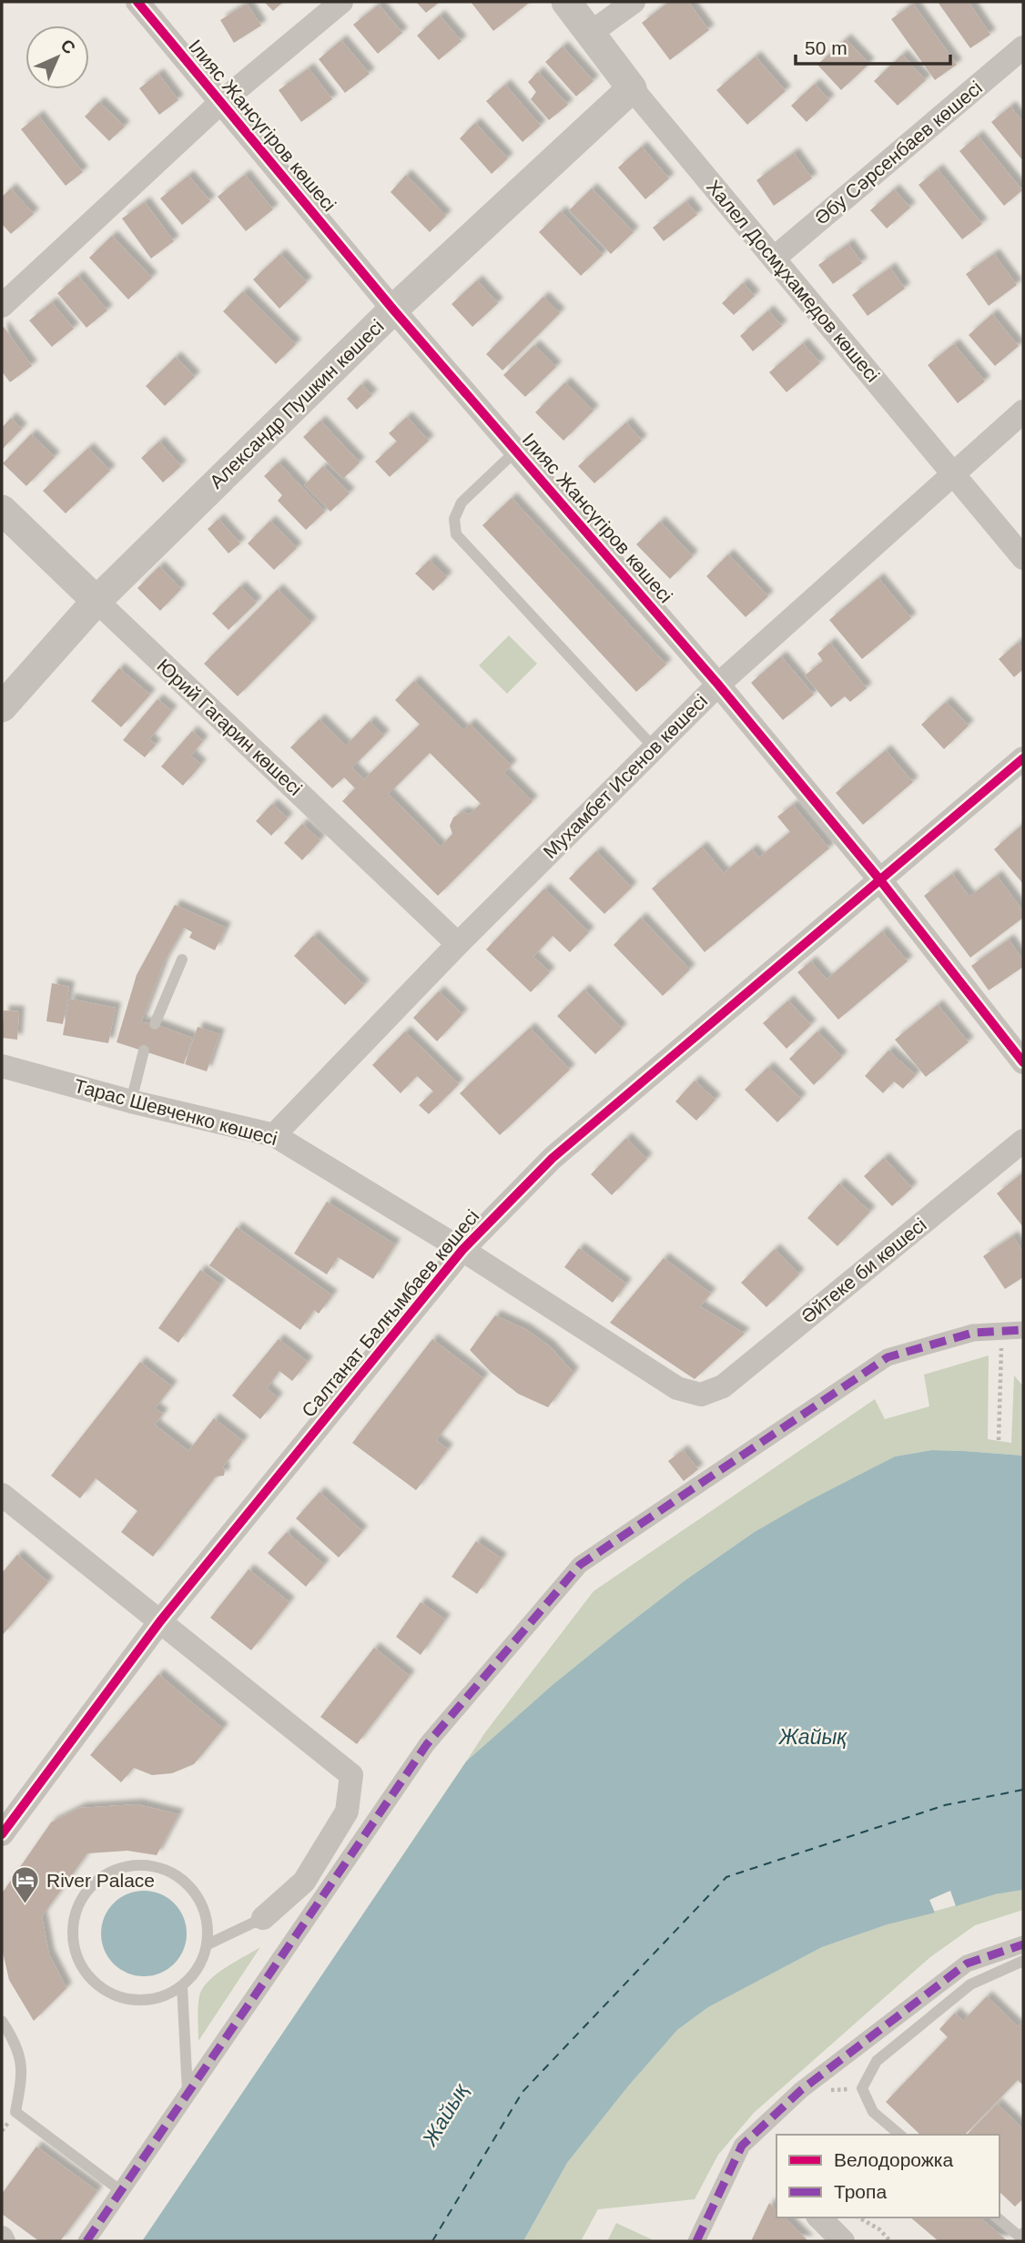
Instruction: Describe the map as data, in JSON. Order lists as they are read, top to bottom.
{
  "streets": {
    "street": [
      "Ілияс Жансүгіров көшесі",
      "Әбу Сәрсенбаев көшесі",
      "Халел Досмұхамедов көшесі",
      "Александр Пушкин көшесі",
      "Юрий Гагарин көшесі",
      "Мухамбет Исенов көшесі",
      "Тарас Шевченко көшесі",
      "Әйтеке би көшесі",
      "Салтанат Балғымбаев көшесі"
    ]
  },
  "crossings": [
    ["Ілияс Жансүгіров көшесі", "Александр Пушкин көшесі"],
    ["Ілияс Жансүгіров көшесі", "Мухамбет Исенов көшесі"],
    ["Ілияс Жансүгіров көшесі", "Салтанат Балғымбаев көшесі"],
    ["Әбу Сәрсенбаев көшесі", "Халел Досмұхамедов көшесі"],
    ["Халел Досмұхамедов көшесі", "Александр Пушкин көшесі"],
    ["Халел Досмұхамедов көшесі", "Мухамбет Исенов көшесі"],
    ["Александр Пушкин көшесі", "Юрий Гагарин көшесі"],
    ["Юрий Гагарин көшесі", "Мухамбет Исенов көшесі"],
    ["Мухамбет Исенов көшесі", "Тарас Шевченко көшесі"],
    ["Тарас Шевченко көшесі", "Әйтеке би көшесі"],
    ["Тарас Шевченко көшесі", "Салтанат Балғымбаев көшесі"]
  ],
  "water": ["Жайық"],
  "places": {
    "hotel": ["River Palace"]
  },
  "legend": ["Велодорожка", "Тропа"],
  "scale_bar": "50 m",
  "north": "top right"
}
